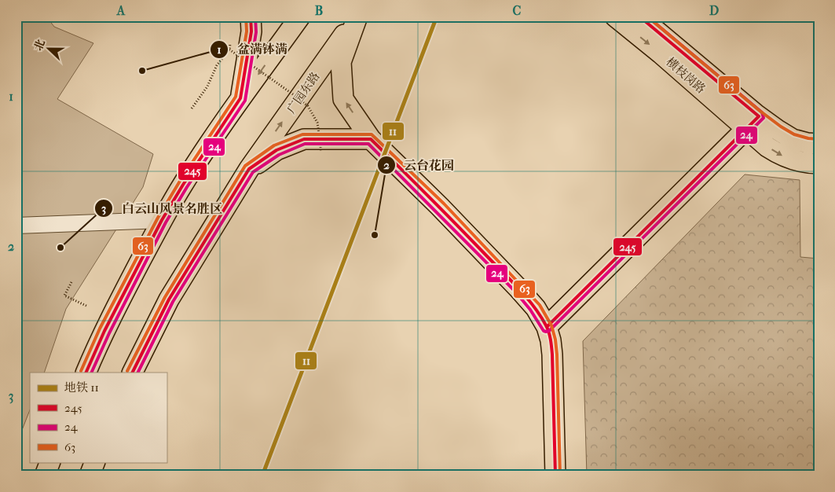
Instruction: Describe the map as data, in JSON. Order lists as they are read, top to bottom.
{
  "streets": {
    "main road": ["横枝岗路", "广园东路"]
  },
  "places": ["盆满钵满", "云台花园", "白云山风景名胜区"],
  "lines": [
    "metro line 11",
    "transit line 245",
    "transit line 24",
    "transit line 63"
  ],
  "legend": [
    "地铁 11",
    "245",
    "24",
    "63"
  ],
  "north": "left",
  "grid": {
    "columns": [
      "A",
      "B",
      "C",
      "D"
    ],
    "rows": ["1", "2", "3"]
  }
}
